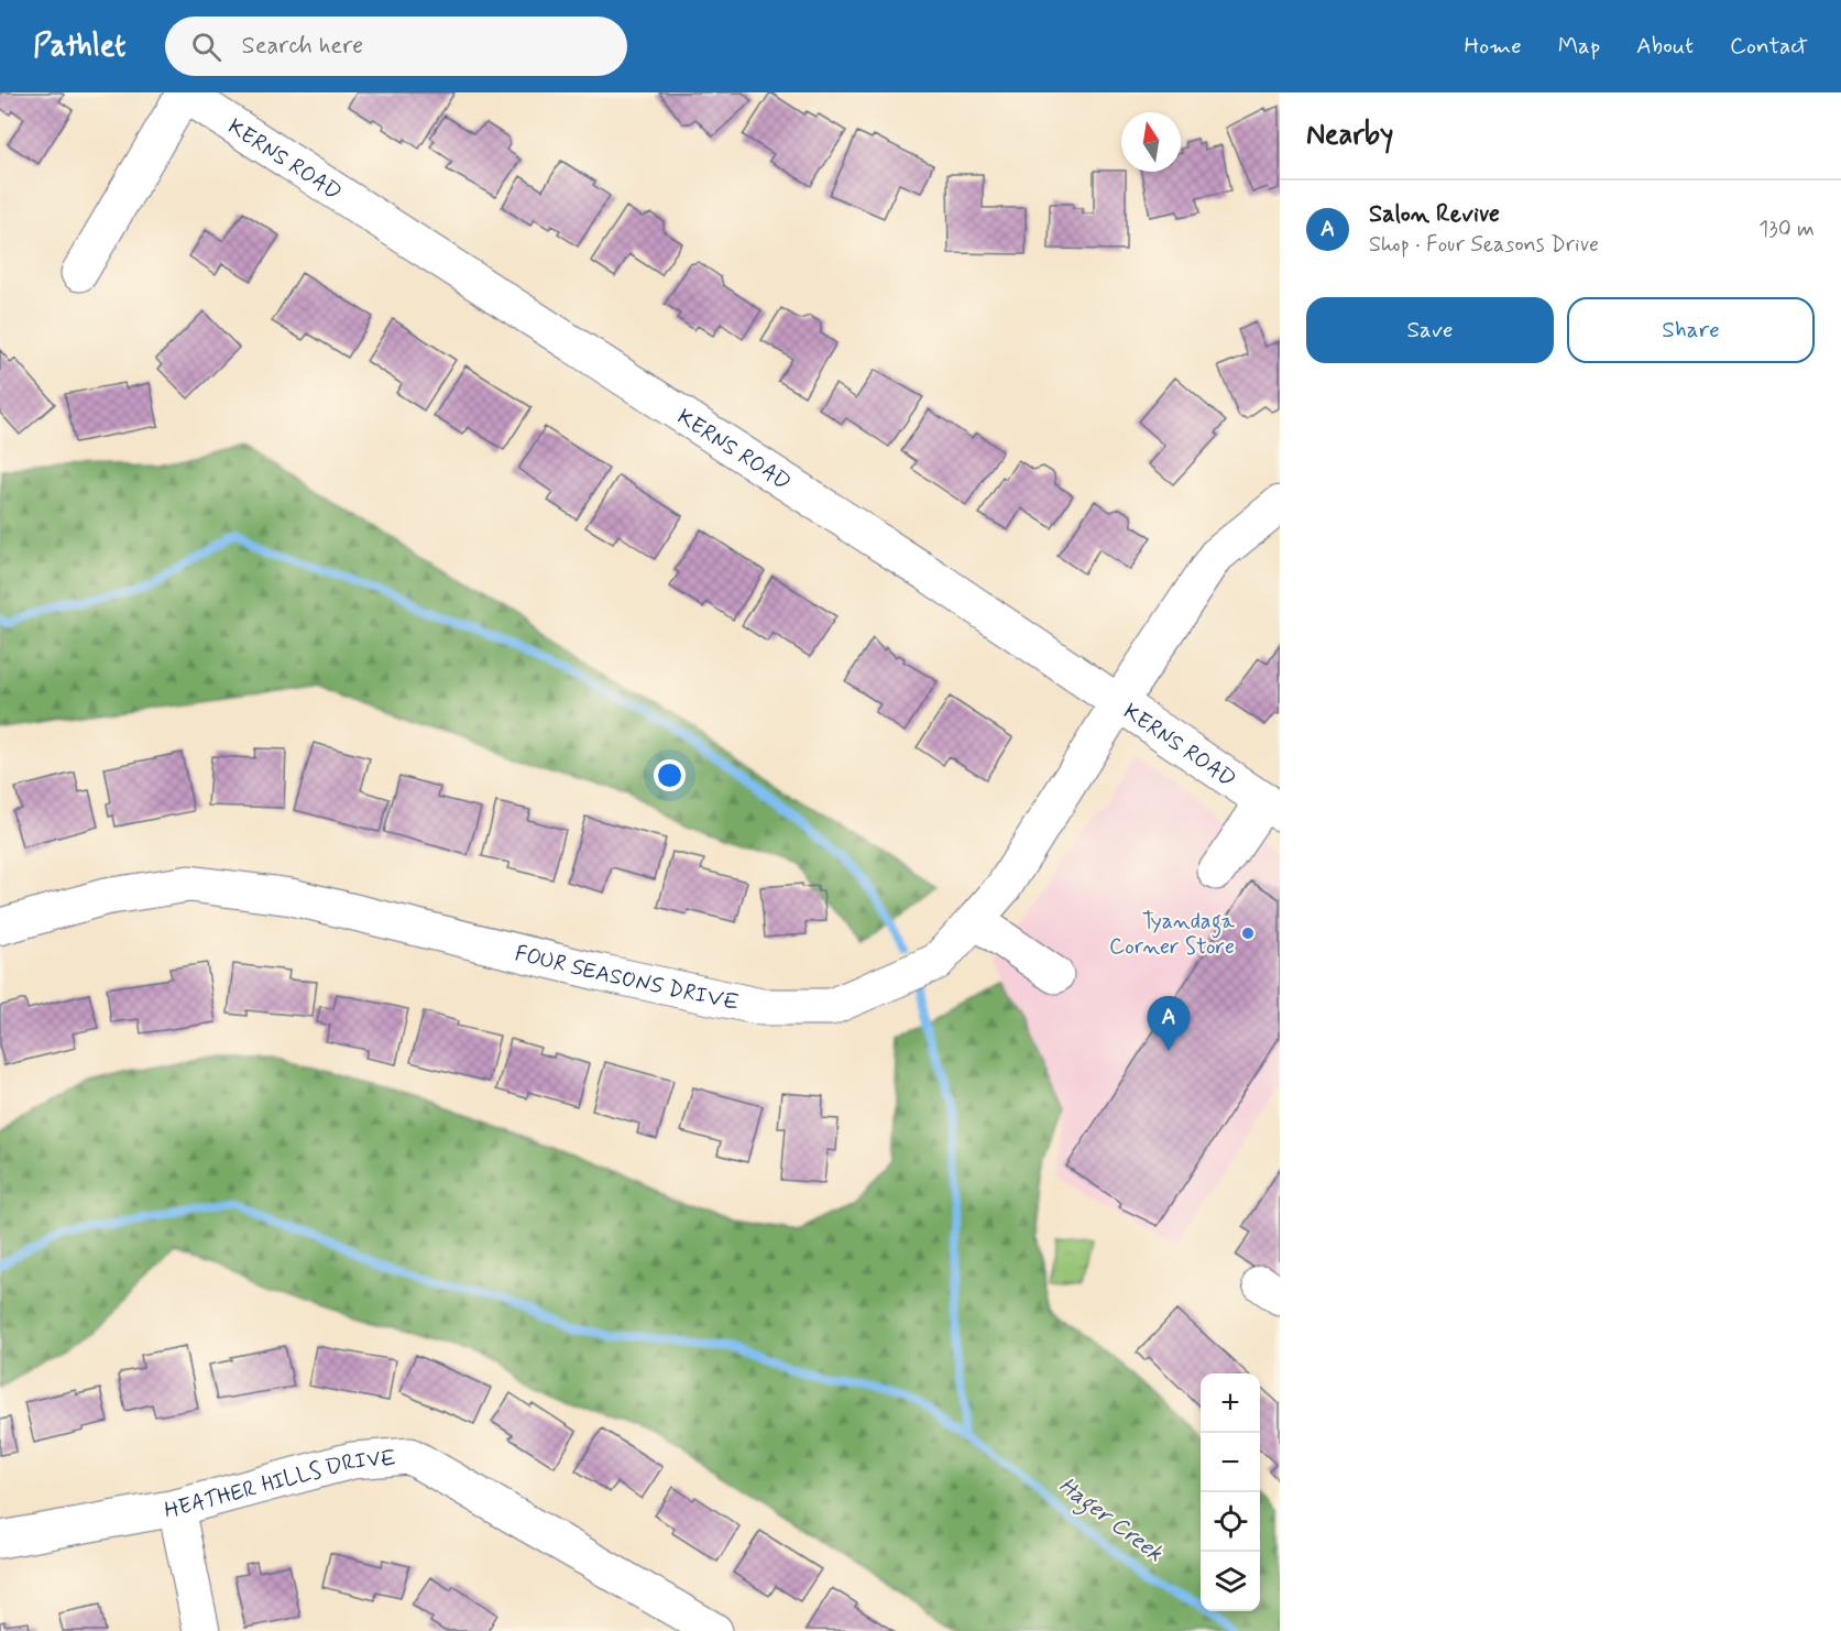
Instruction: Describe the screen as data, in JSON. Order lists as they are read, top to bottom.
{
  "streets": {
    "street": ["KERNS ROAD", "FOUR SEASONS DRIVE", "HEATHER HILLS DRIVE"]
  },
  "crossings": [
    ["KERNS ROAD", "FOUR SEASONS DRIVE"]
  ],
  "water": ["Hager Creek"],
  "places": ["Tyandaga Corner Store"],
  "north": "top",
  "page": {
    "header": "Pathlet",
    "search": "Search here",
    "nav": [
      "Home",
      "Map",
      "About",
      "Contact"
    ],
    "heading": "Nearby",
    "list": [
      {
        "mark": "A",
        "name": "Salon Revive",
        "note": "Shop · Four Seasons Drive",
        "value": "130 m"
      }
    ],
    "buttons": ["Save", "Share"],
    "pins": "A",
    "map_buttons": ["+", "−"]
  }
}
